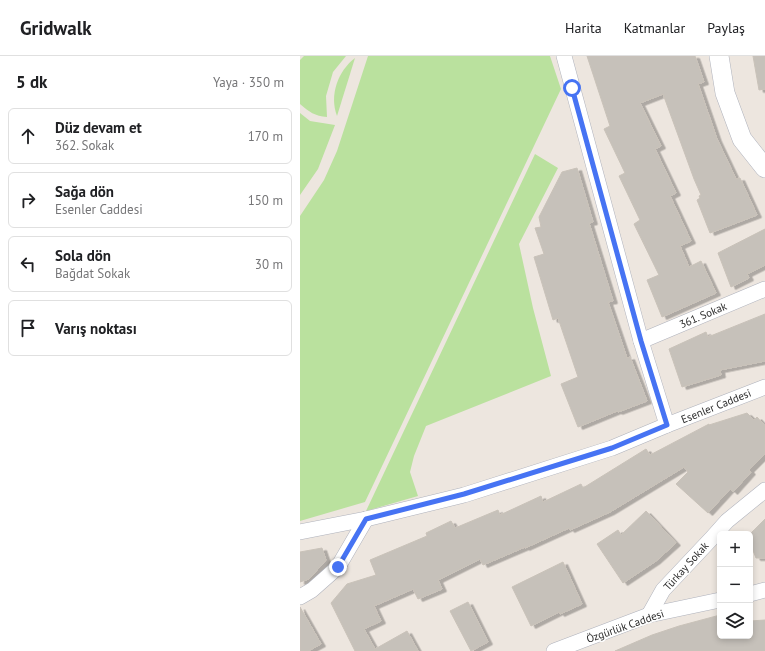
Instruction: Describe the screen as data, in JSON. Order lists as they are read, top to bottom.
{
  "streets": {
    "street": [
      "361. Sokak",
      "Esenler Caddesi",
      "Türkay Sokak",
      "Özgürlük Caddesi"
    ]
  },
  "crossings": [
    ["Türkay Sokak", "Özgürlük Caddesi"]
  ],
  "page": {
    "header": "Gridwalk",
    "nav": ["Harita", "Katmanlar", "Paylaş"],
    "heading": ["5 dk", "Yaya · 350 m"],
    "list": [
      ["Düz devam et", "362. Sokak", "170 m"],
      ["Sağa dön", "Esenler Caddesi", "150 m"],
      ["Sola dön", "Bağdat Sokak", "30 m"],
      "Varış noktası"
    ],
    "map_buttons": ["+", "−"]
  }
}
